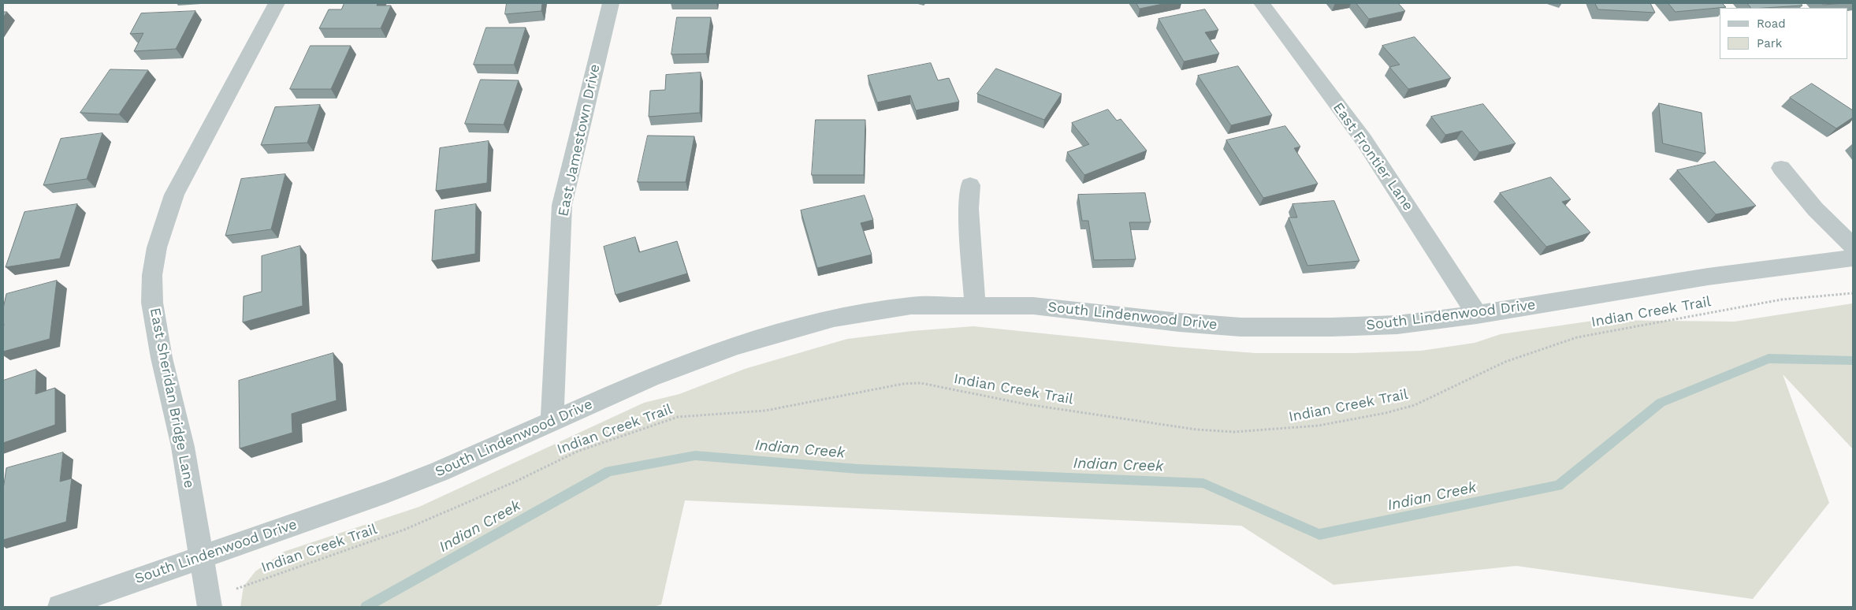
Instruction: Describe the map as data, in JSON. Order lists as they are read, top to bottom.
{
  "streets": {
    "street": [
      "East Jamestown Drive",
      "East Frontier Lane",
      "South Lindenwood Drive",
      "East Sheridan Bridge Lane"
    ],
    "path": ["Indian Creek Trail"]
  },
  "crossings": [
    ["East Jamestown Drive", "South Lindenwood Drive"],
    ["East Frontier Lane", "South Lindenwood Drive"],
    ["Indian Creek Trail", "East Sheridan Bridge Lane"],
    ["South Lindenwood Drive", "East Sheridan Bridge Lane"]
  ],
  "water": ["Indian Creek"],
  "legend": ["Road", "Park"]
}
